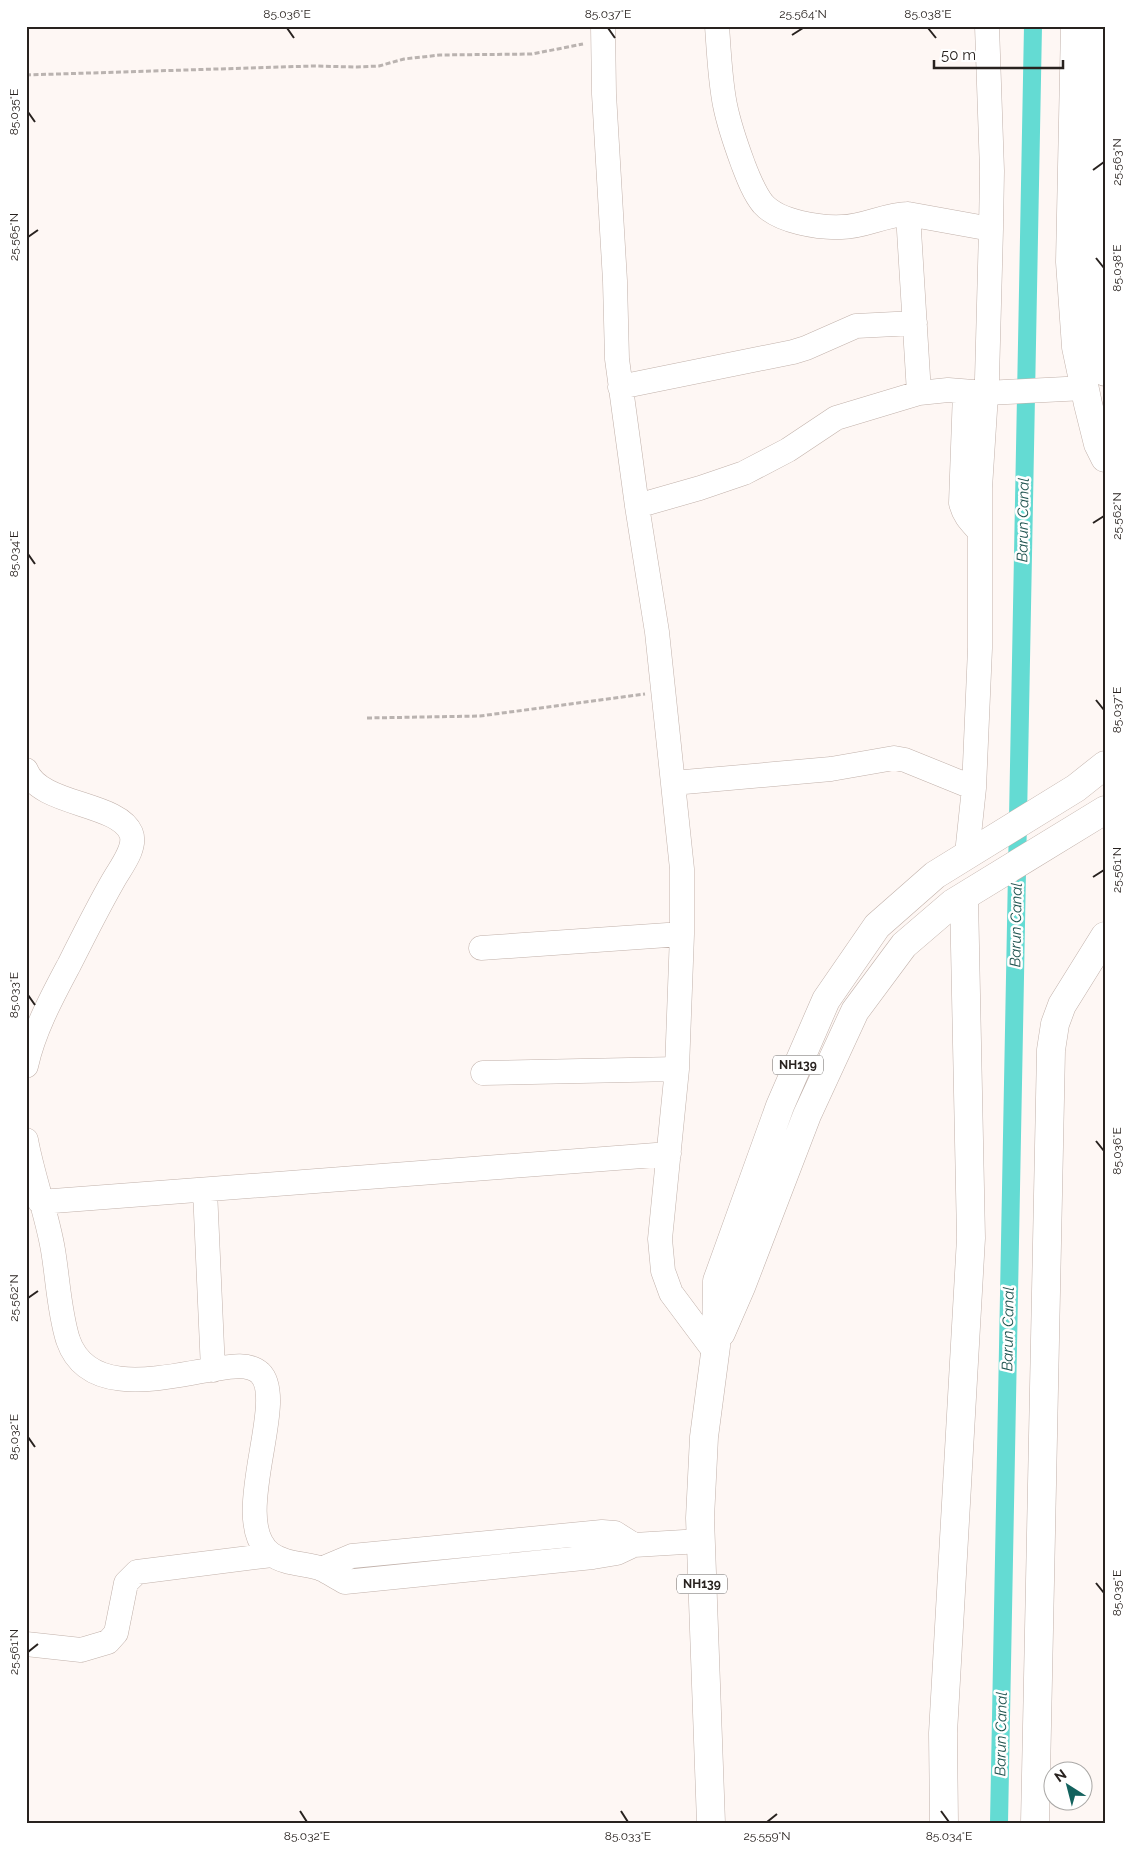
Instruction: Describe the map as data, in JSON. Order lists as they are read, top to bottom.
{
  "streets": {
    "main road": ["NH139"]
  },
  "water": ["Barun Canal"],
  "scale_bar": "50 m",
  "north": "top left",
  "coordinates": [
    "85.036°E",
    "85.037°E",
    "25.564°N",
    "85.038°E",
    "85.035°E",
    "25.563°N",
    "25.565°N",
    "25.562°N",
    "85.034°E",
    "25.561°N",
    "85.033°E",
    "85.032°E",
    "25.559°N"
  ]
}
